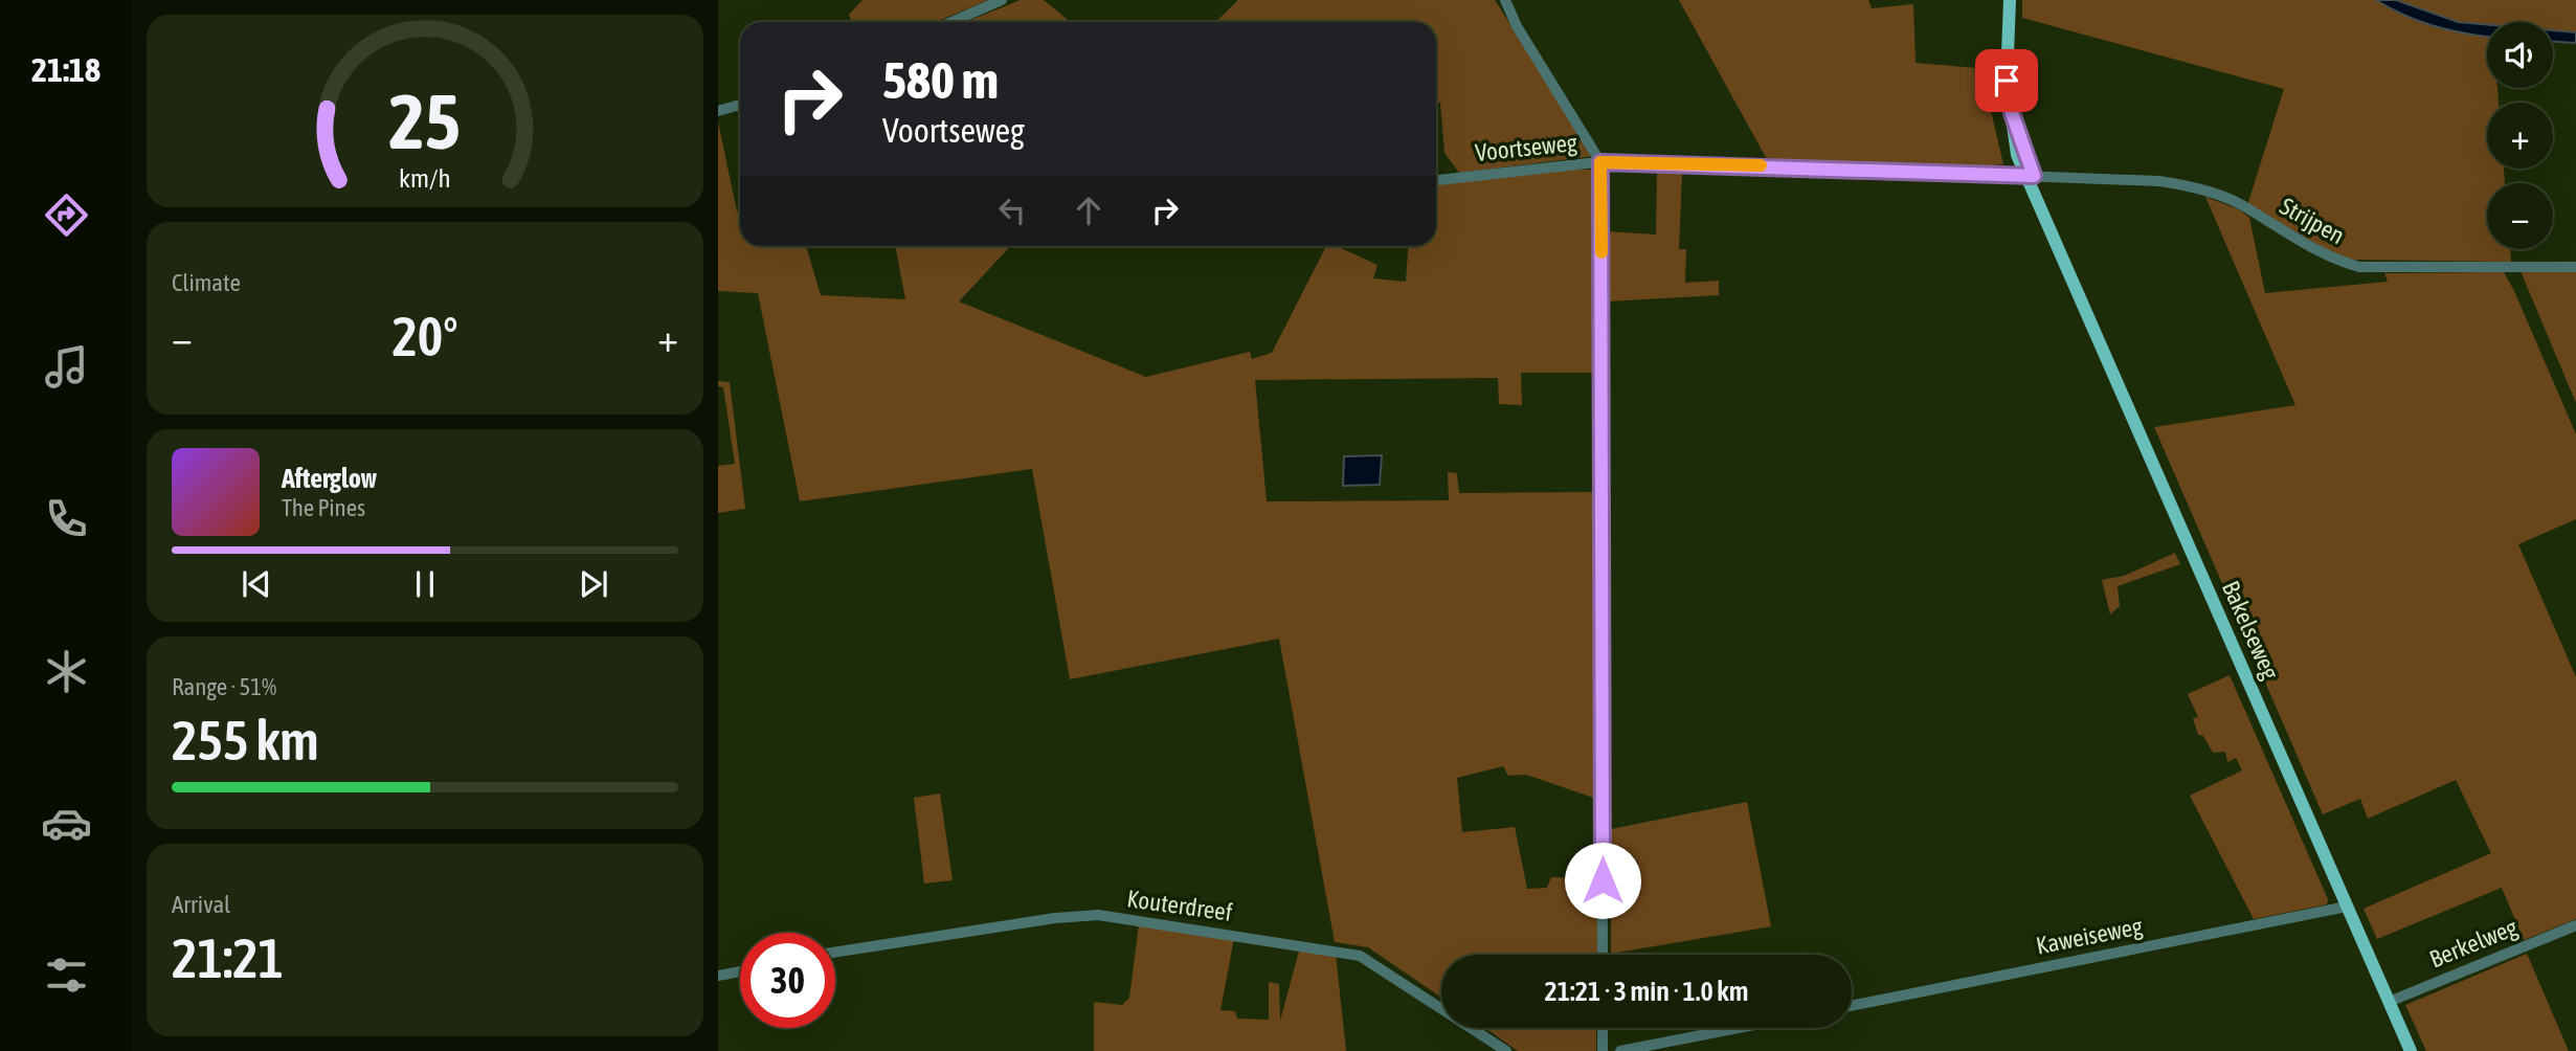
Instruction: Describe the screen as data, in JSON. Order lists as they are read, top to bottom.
{
  "streets": {
    "main road": ["Bakelseweg"],
    "street": [
      "Voortseweg",
      "Strijpen",
      "Kouterdreef",
      "Kaweiseweg",
      "Berkelweg"
    ]
  },
  "crossings": [
    ["Voortseweg", "Strijpen"],
    ["Voortseweg", "Bakelseweg"],
    ["Strijpen", "Bakelseweg"],
    ["Bakelseweg", "Kaweiseweg"],
    ["Bakelseweg", "Berkelweg"]
  ],
  "page": {
    "tabs": "21:18",
    "map_buttons": ["+", "−"],
    "turn": ["580 m", "Voortseweg"],
    "tile": [
      "Climate",
      ["Range · 51%", "255 km"],
      ["Arrival", "21:21"]
    ],
    "heat": ["−", "20°", "+"],
    "song": ["Afterglow", "The Pines"],
    "limit": "30",
    "trip": "21:21 · 3 min · 1.0 km",
    "gauge": ["25", "km/h"]
  }
}
